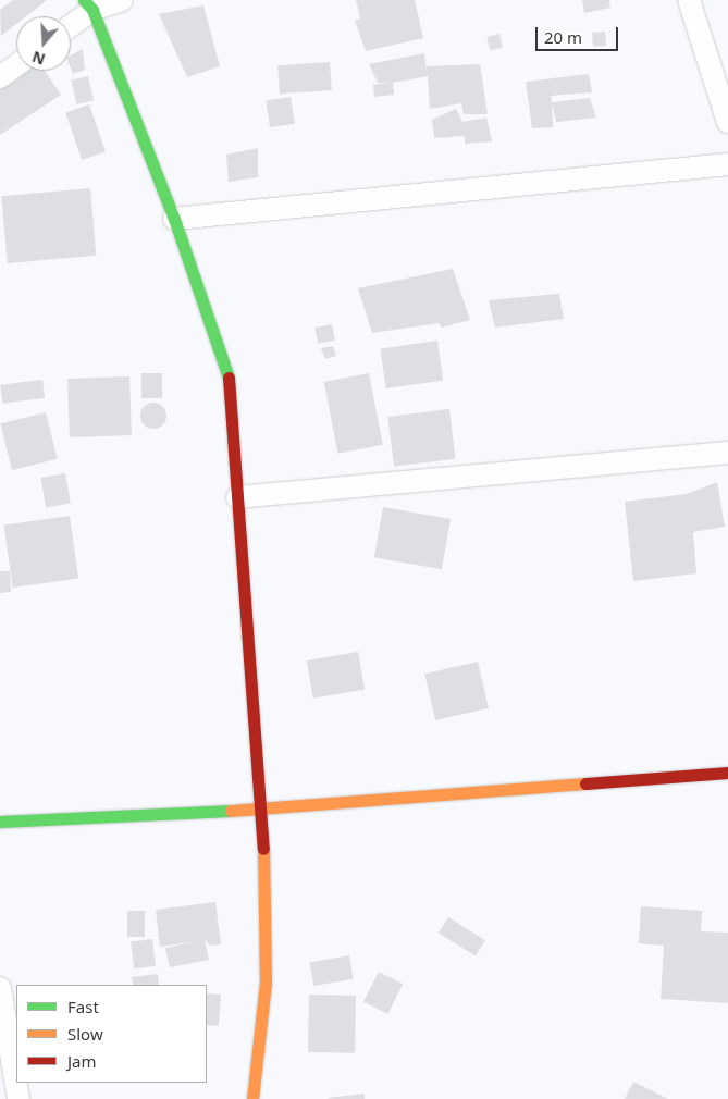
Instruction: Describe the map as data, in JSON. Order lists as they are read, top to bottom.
{
  "legend": ["Fast", "Slow", "Jam"],
  "scale_bar": "20 m",
  "north": "bottom"
}
